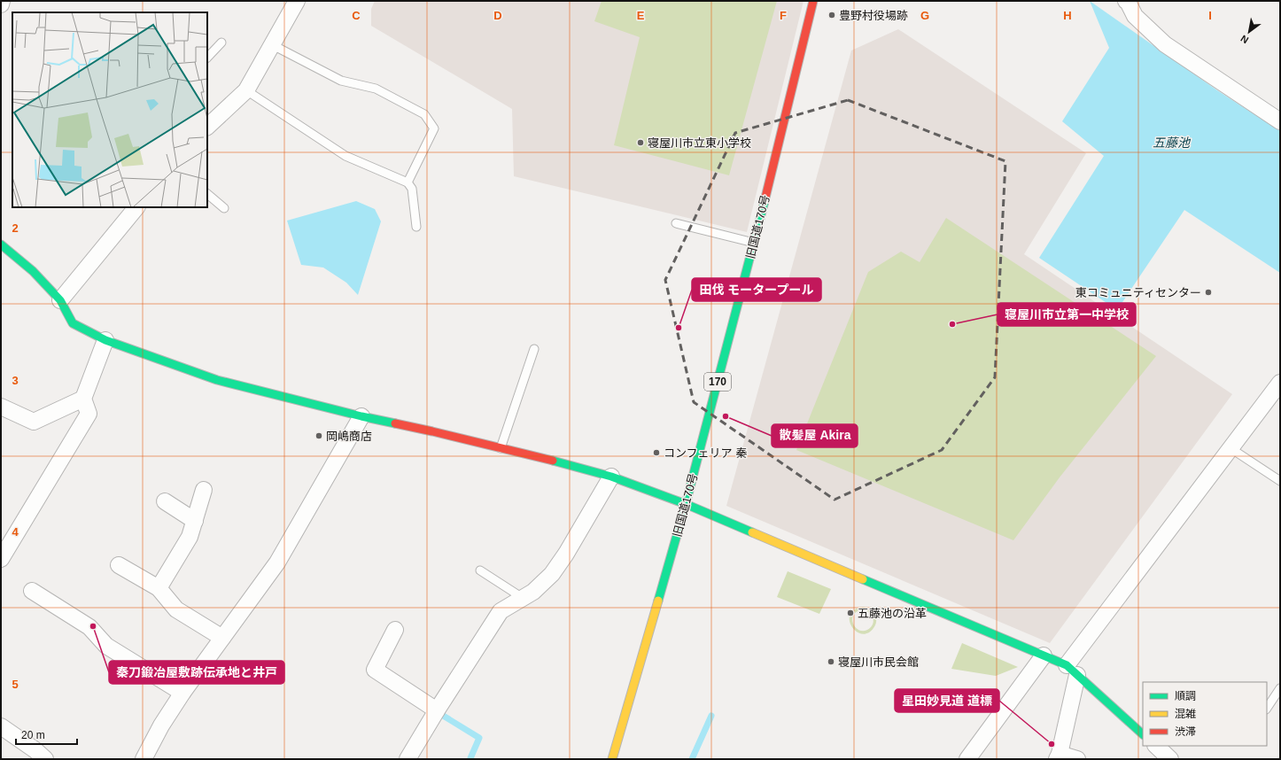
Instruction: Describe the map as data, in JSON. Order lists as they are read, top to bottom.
{
  "streets": {
    "main road": ["旧国道170号", "170"]
  },
  "water": ["五藤池"],
  "places": [
    "豊野村役場跡",
    "寝屋川市立東小学校",
    "東コミュニティセンター",
    "寝屋川市立第一中学校",
    "田伐 モータープール",
    "散髪屋 Akira",
    "岡嶋商店",
    "コンフェリア 秦",
    "五藤池の沿革",
    "秦刀鍛冶屋敷跡伝承地と井戸",
    "寝屋川市民会館",
    "星田妙見道 道標"
  ],
  "legend": ["順調", "混雑", "渋滞"],
  "scale_bar": "20 m",
  "north": "bottom left",
  "grid": {
    "columns": [
      "C",
      "D",
      "E",
      "F",
      "G",
      "H",
      "I"
    ],
    "rows": [
      "2",
      "3",
      "4",
      "5"
    ]
  }
}
